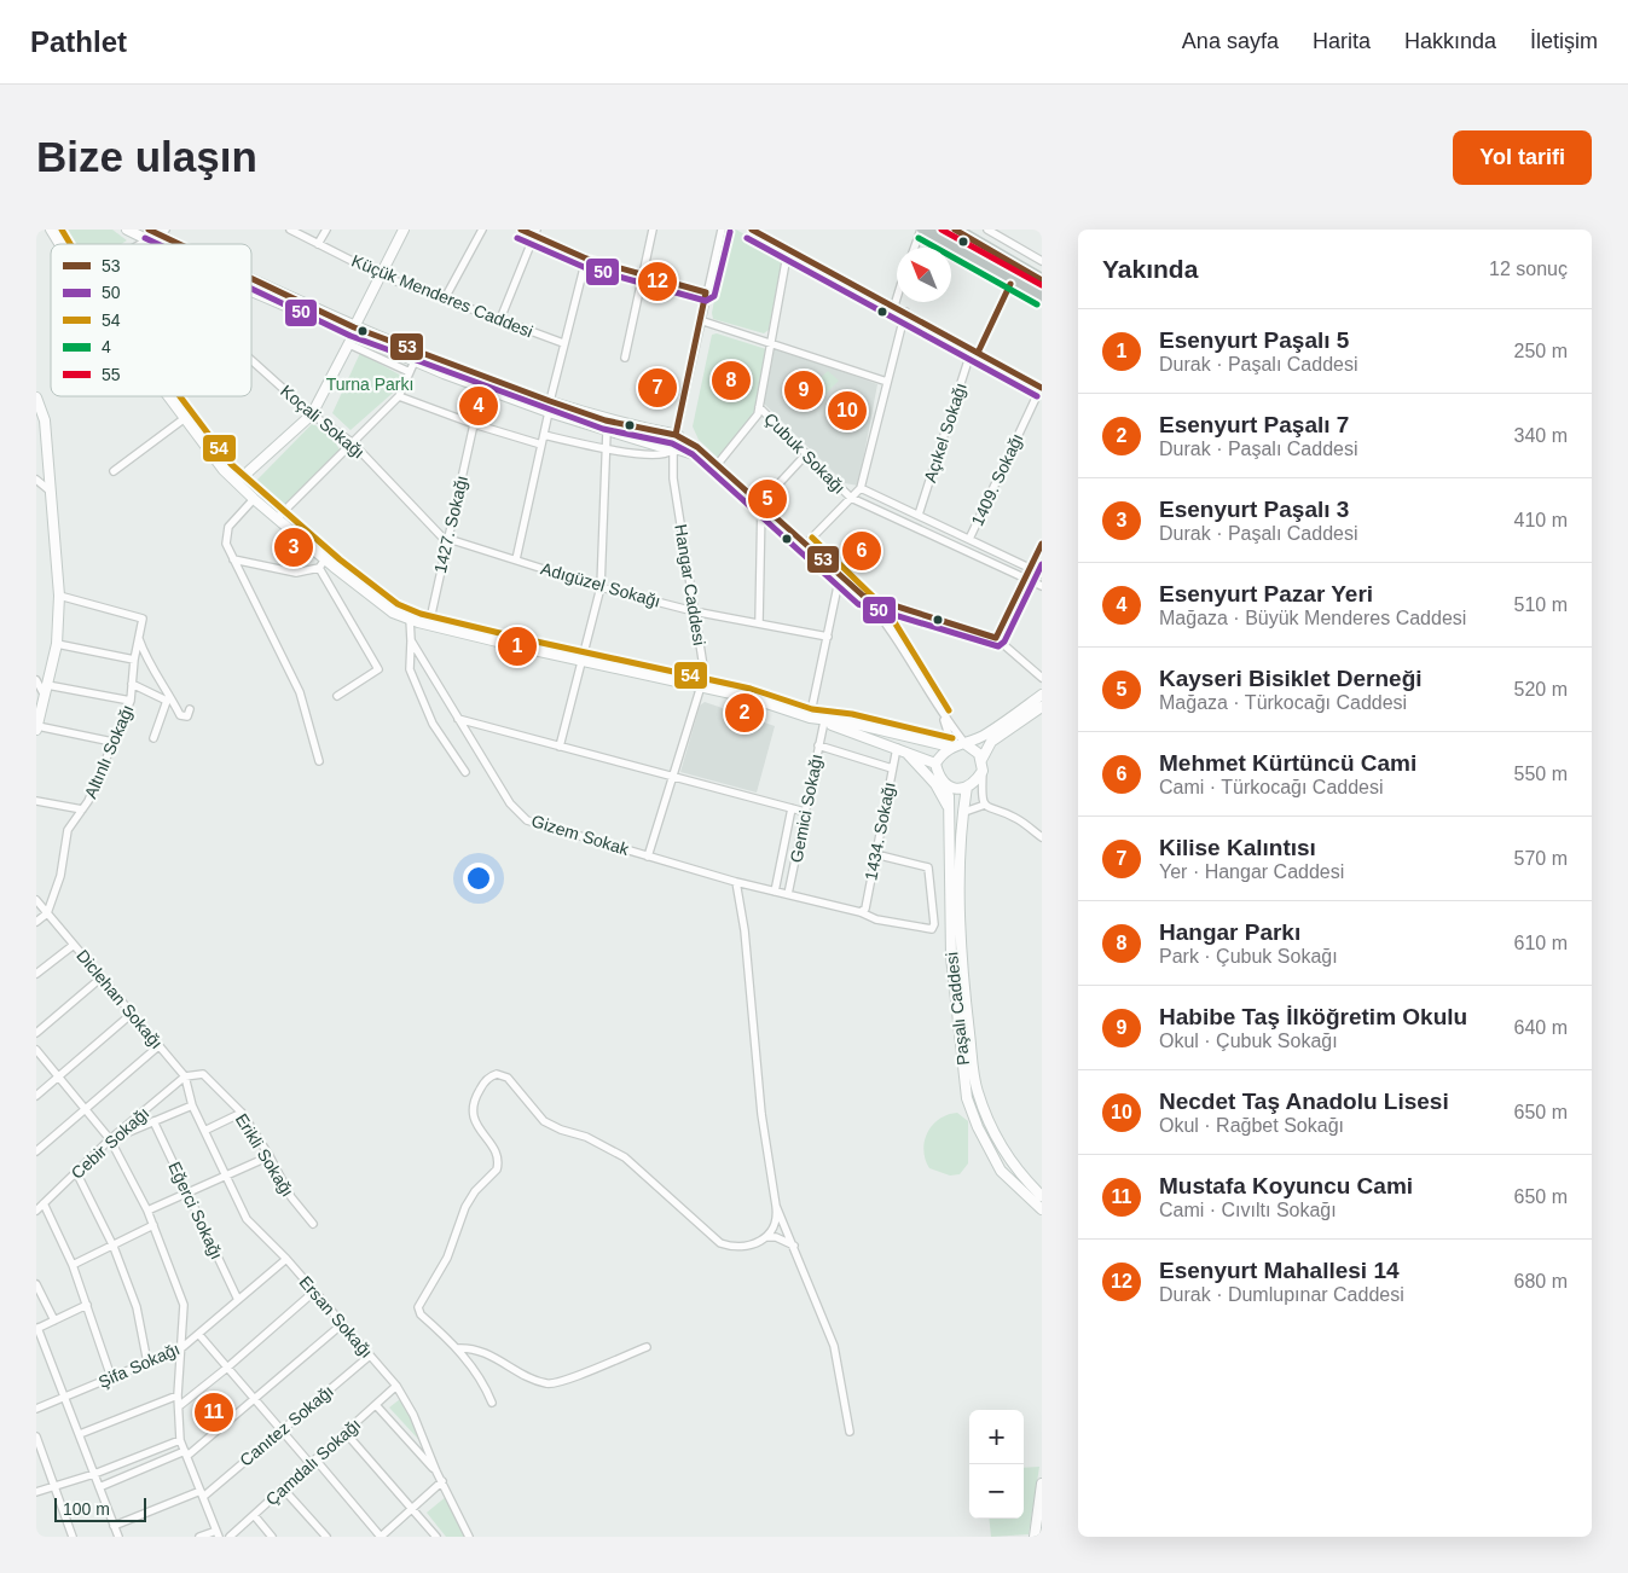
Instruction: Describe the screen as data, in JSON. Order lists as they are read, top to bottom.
{
  "streets": {
    "street": [
      "Küçük Menderes Caddesi",
      "Koçali Sokağı",
      "Açıkel Sokağı",
      "Çubuk Sokağı",
      "1409. Sokağı",
      "1427. Sokağı",
      "Adıgüzel Sokağı",
      "Hangar Caddesi",
      "Altınlı Sokağı",
      "Gemici Sokağı",
      "1434. Sokağı",
      "Gizem Sokak",
      "Diclehan Sokağı",
      "Paşalı Caddesi",
      "Cebir Sokağı",
      "Erikli Sokağı",
      "Eğerci Sokağı",
      "Ersan Sokağı",
      "Şifa Sokağı",
      "Canıtez Sokağı",
      "Çamdalı Sokağı"
    ]
  },
  "crossings": [
    ["Koçali Sokağı", "1427. Sokağı"],
    ["Koçali Sokağı", "Adıgüzel Sokağı"],
    ["1427. Sokağı", "Adıgüzel Sokağı"],
    ["Adıgüzel Sokağı", "Hangar Caddesi"],
    ["Hangar Caddesi", "Gizem Sokak"],
    ["Altınlı Sokağı", "Diclehan Sokağı"],
    ["Gemici Sokağı", "Gizem Sokak"],
    ["1434. Sokağı", "Gizem Sokak"],
    ["Diclehan Sokağı", "Cebir Sokağı"],
    ["Diclehan Sokağı", "Erikli Sokağı"],
    ["Diclehan Sokağı", "Ersan Sokağı"],
    ["Cebir Sokağı", "Erikli Sokağı"],
    ["Eğerci Sokağı", "Şifa Sokağı"],
    ["Ersan Sokağı", "Şifa Sokağı"],
    ["Ersan Sokağı", "Canıtez Sokağı"],
    ["Ersan Sokağı", "Çamdalı Sokağı"]
  ],
  "parks": ["Turna Parkı"],
  "lines": [
    "transit line 53",
    "transit line 54",
    "transit line 55",
    "transit line 50",
    "transit line 4"
  ],
  "legend": [
    "53",
    "50",
    "54",
    "4",
    "55"
  ],
  "scale_bar": "100 m",
  "north": "top left",
  "page": {
    "header": "Pathlet",
    "nav": [
      "Ana sayfa",
      "Harita",
      "Hakkında",
      "İletişim"
    ],
    "buttons": "Yol tarifi",
    "title": "Bize ulaşın",
    "heading": ["Yakında", "12 sonuç"],
    "pins": [
      "12",
      "8",
      "7",
      "9",
      "4",
      "10",
      "5",
      "3",
      "6",
      "1",
      "2",
      "11"
    ],
    "list": [
      {
        "mark": "1",
        "name": "Esenyurt Paşalı 5",
        "note": "Durak · Paşalı Caddesi",
        "value": "250 m"
      },
      {
        "mark": "2",
        "name": "Esenyurt Paşalı 7",
        "note": "Durak · Paşalı Caddesi",
        "value": "340 m"
      },
      {
        "mark": "3",
        "name": "Esenyurt Paşalı 3",
        "note": "Durak · Paşalı Caddesi",
        "value": "410 m"
      },
      {
        "mark": "4",
        "name": "Esenyurt Pazar Yeri",
        "note": "Mağaza · Büyük Menderes Caddesi",
        "value": "510 m"
      },
      {
        "mark": "5",
        "name": "Kayseri Bisiklet Derneği",
        "note": "Mağaza · Türkocağı Caddesi",
        "value": "520 m"
      },
      {
        "mark": "6",
        "name": "Mehmet Kürtüncü Cami",
        "note": "Cami · Türkocağı Caddesi",
        "value": "550 m"
      },
      {
        "mark": "7",
        "name": "Kilise Kalıntısı",
        "note": "Yer · Hangar Caddesi",
        "value": "570 m"
      },
      {
        "mark": "8",
        "name": "Hangar Parkı",
        "note": "Park · Çubuk Sokağı",
        "value": "610 m"
      },
      {
        "mark": "9",
        "name": "Habibe Taş İlköğretim Okulu",
        "note": "Okul · Çubuk Sokağı",
        "value": "640 m"
      },
      {
        "mark": "10",
        "name": "Necdet Taş Anadolu Lisesi",
        "note": "Okul · Rağbet Sokağı",
        "value": "650 m"
      },
      {
        "mark": "11",
        "name": "Mustafa Koyuncu Cami",
        "note": "Cami · Cıvıltı Sokağı",
        "value": "650 m"
      },
      {
        "mark": "12",
        "name": "Esenyurt Mahallesi 14",
        "note": "Durak · Dumlupınar Caddesi",
        "value": "680 m"
      }
    ],
    "map_buttons": ["+", "−"],
    "scale": "100 m"
  }
}
